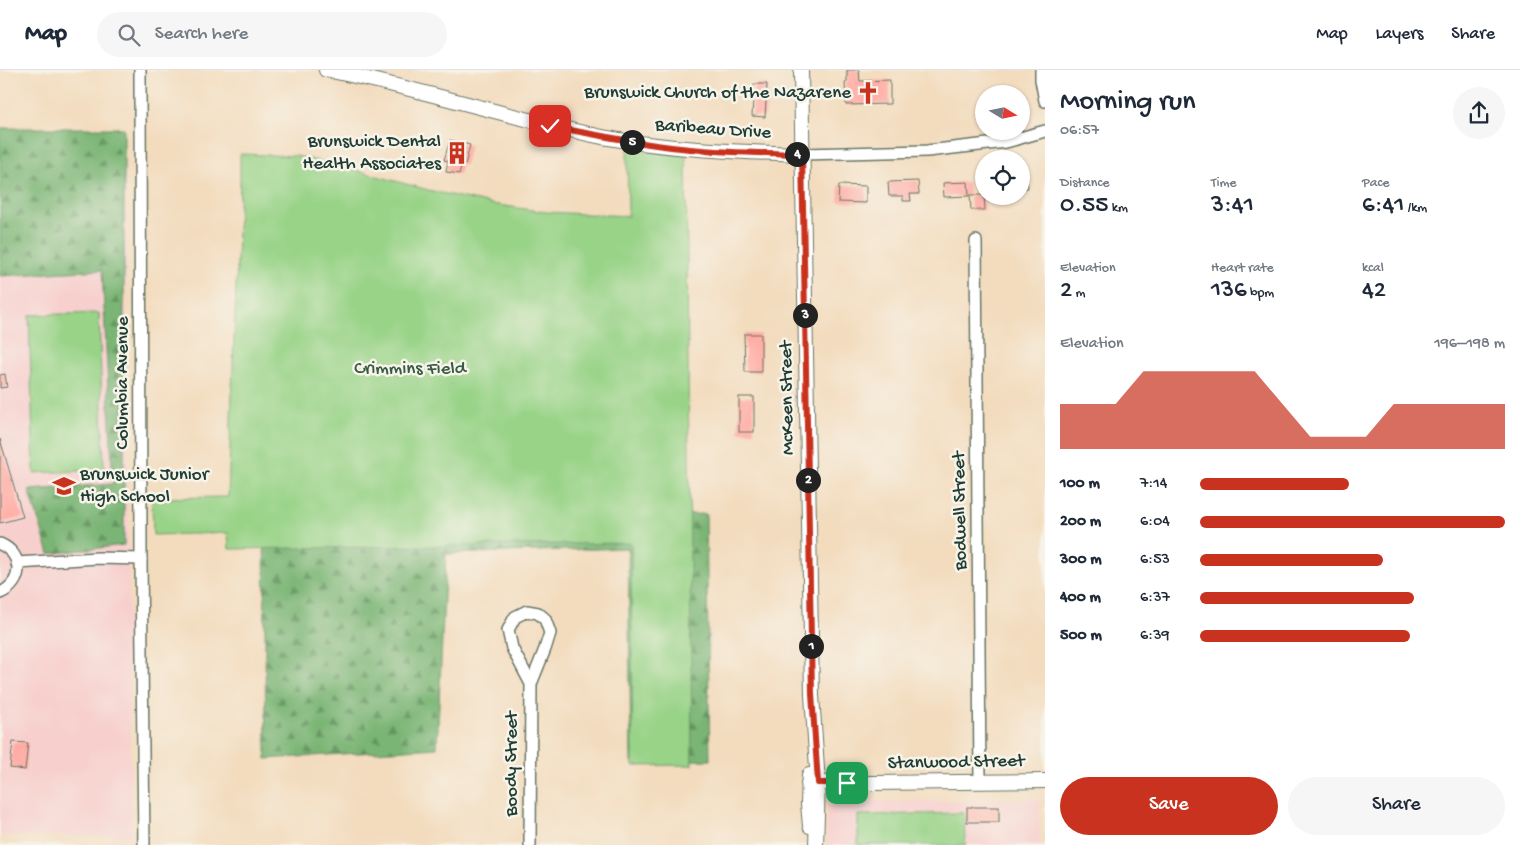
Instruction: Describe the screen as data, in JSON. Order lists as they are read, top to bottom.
{
  "streets": {
    "street": [
      "Baribeau Drive",
      "Columbia Avenue",
      "McKeen Street",
      "Bodwell Street",
      "Stanwood Street",
      "Boody Street"
    ]
  },
  "crossings": [
    ["Baribeau Drive", "McKeen Street"],
    ["McKeen Street", "Stanwood Street"],
    ["Bodwell Street", "Stanwood Street"]
  ],
  "parks": ["Crimmins Field"],
  "places": {
    "church": ["Brunswick Church of the Nazarene"],
    "building": ["Brunswick Dental Health Associates"],
    "school or university": ["Brunswick Junior High School"]
  },
  "north": "right",
  "page": {
    "header": "Map",
    "search": "Search here",
    "nav": ["Map", "Layers", "Share"],
    "heading": ["Morning run", "06:57"],
    "pins": [
      "5",
      "4",
      "3",
      "2",
      "1"
    ],
    "stats": [
      ["Distance", "0.55 km"],
      ["Time", "3:41"],
      ["Pace", "6:41 /km"],
      ["Elevation", "2 m"],
      ["Heart rate", "136 bpm"],
      ["kcal", "42"]
    ],
    "chart": ["Elevation", "196–198 m"],
    "list": [
      {
        "name": "100 m",
        "note": "7:14"
      },
      {
        "name": "200 m",
        "note": "6:04"
      },
      {
        "name": "300 m",
        "note": "6:53"
      },
      {
        "name": "400 m",
        "note": "6:37"
      },
      {
        "name": "500 m",
        "note": "6:39"
      }
    ],
    "buttons": ["Save", "Share"]
  }
}
